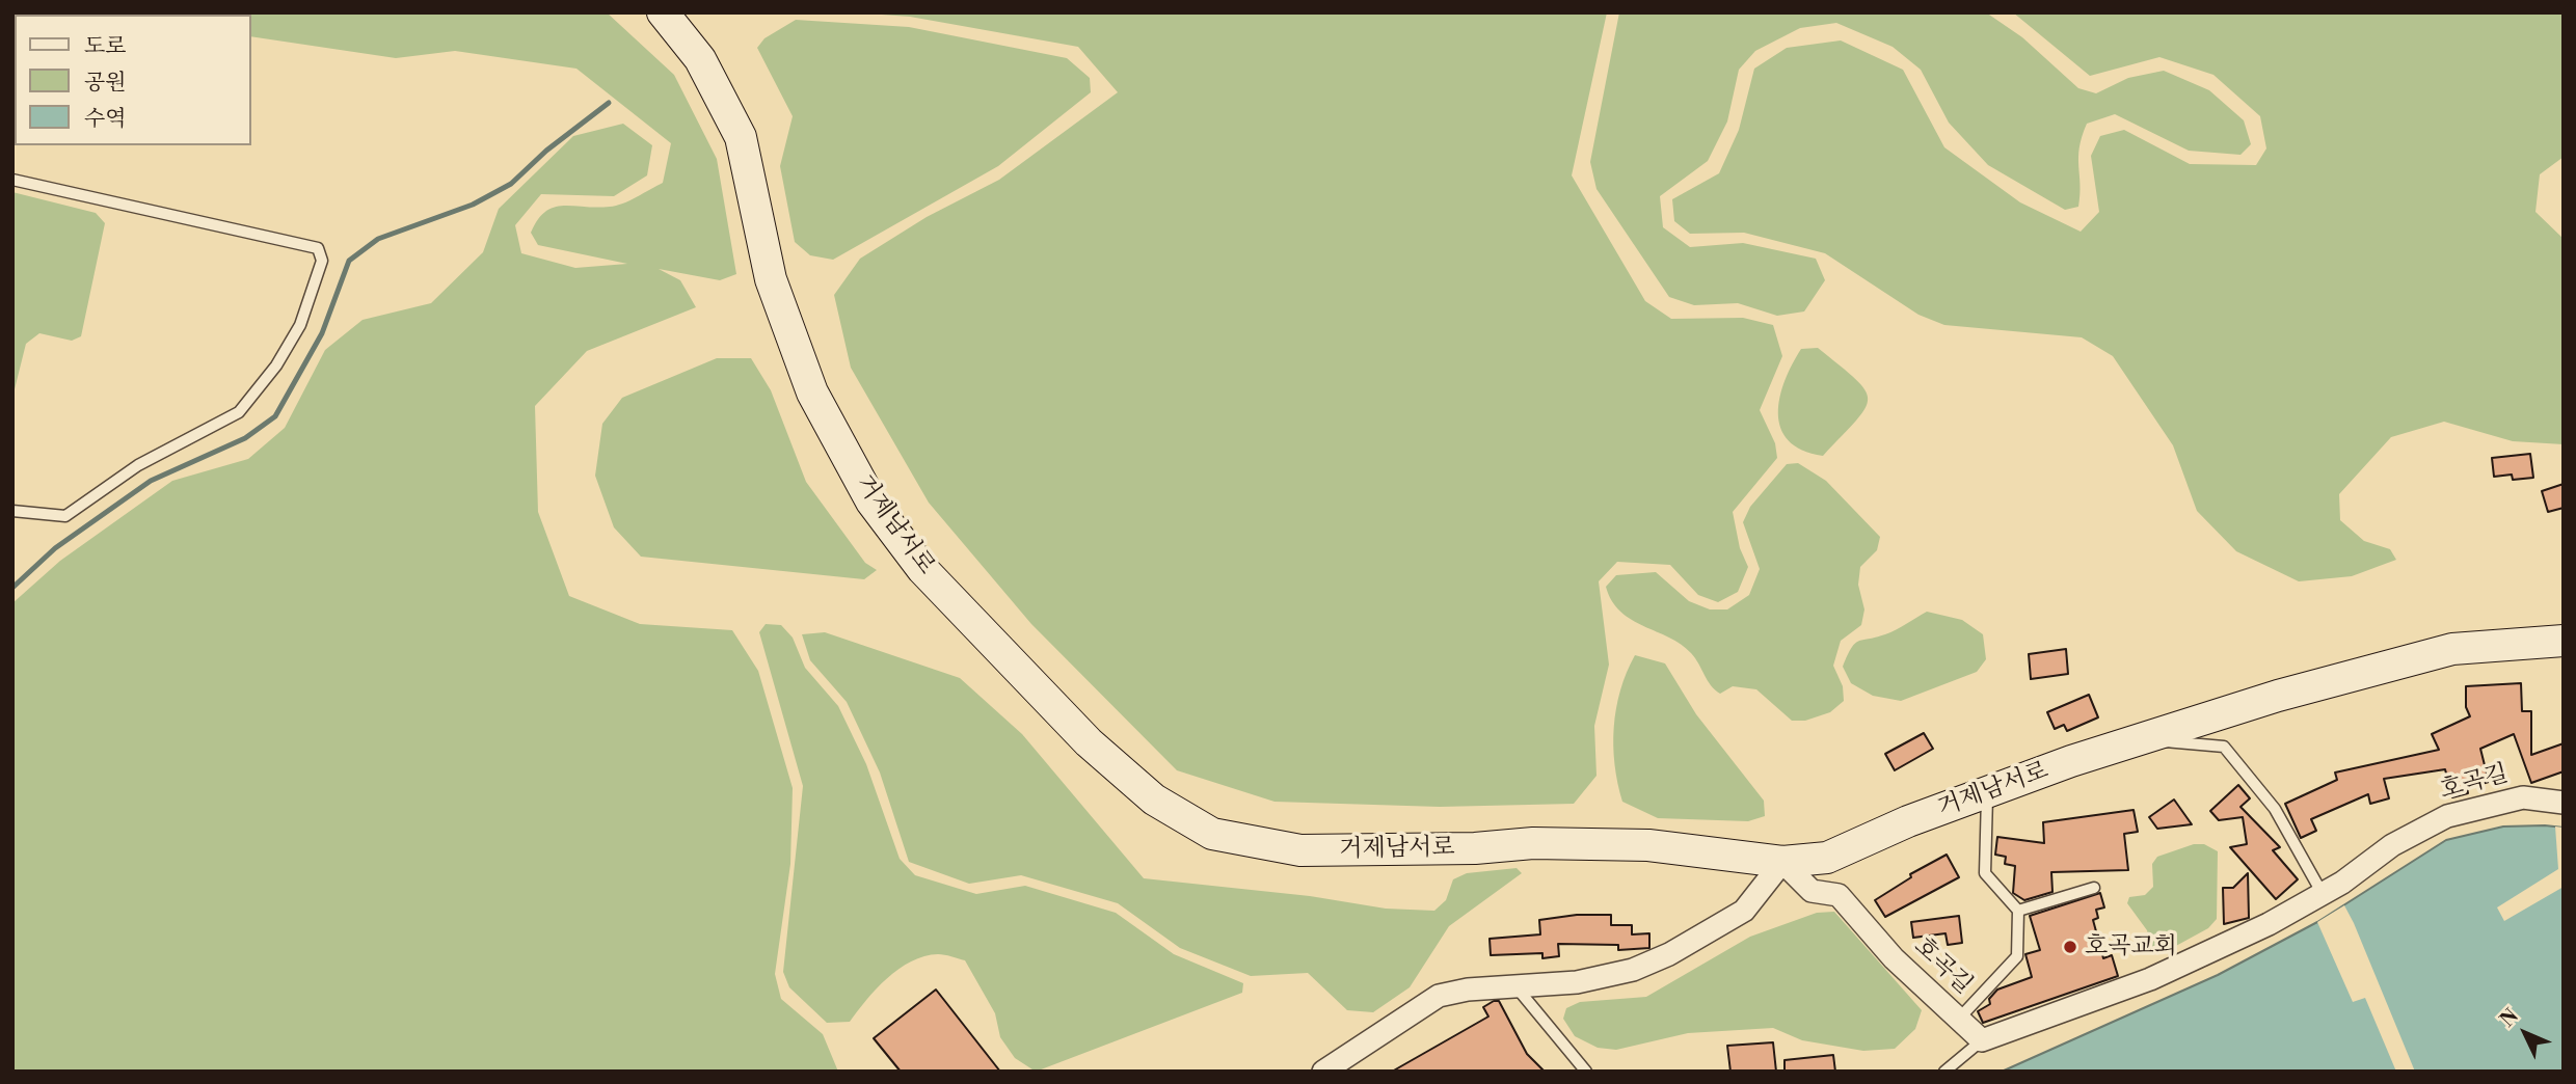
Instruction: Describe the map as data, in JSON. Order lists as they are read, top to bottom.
{
  "streets": {
    "main road": ["거제남서로"],
    "street": ["호곡길"]
  },
  "crossings": [
    ["거제남서로", "호곡길"]
  ],
  "places": ["호곡교회"],
  "legend": ["도로", "공원", "수역"],
  "north": "top left"
}
